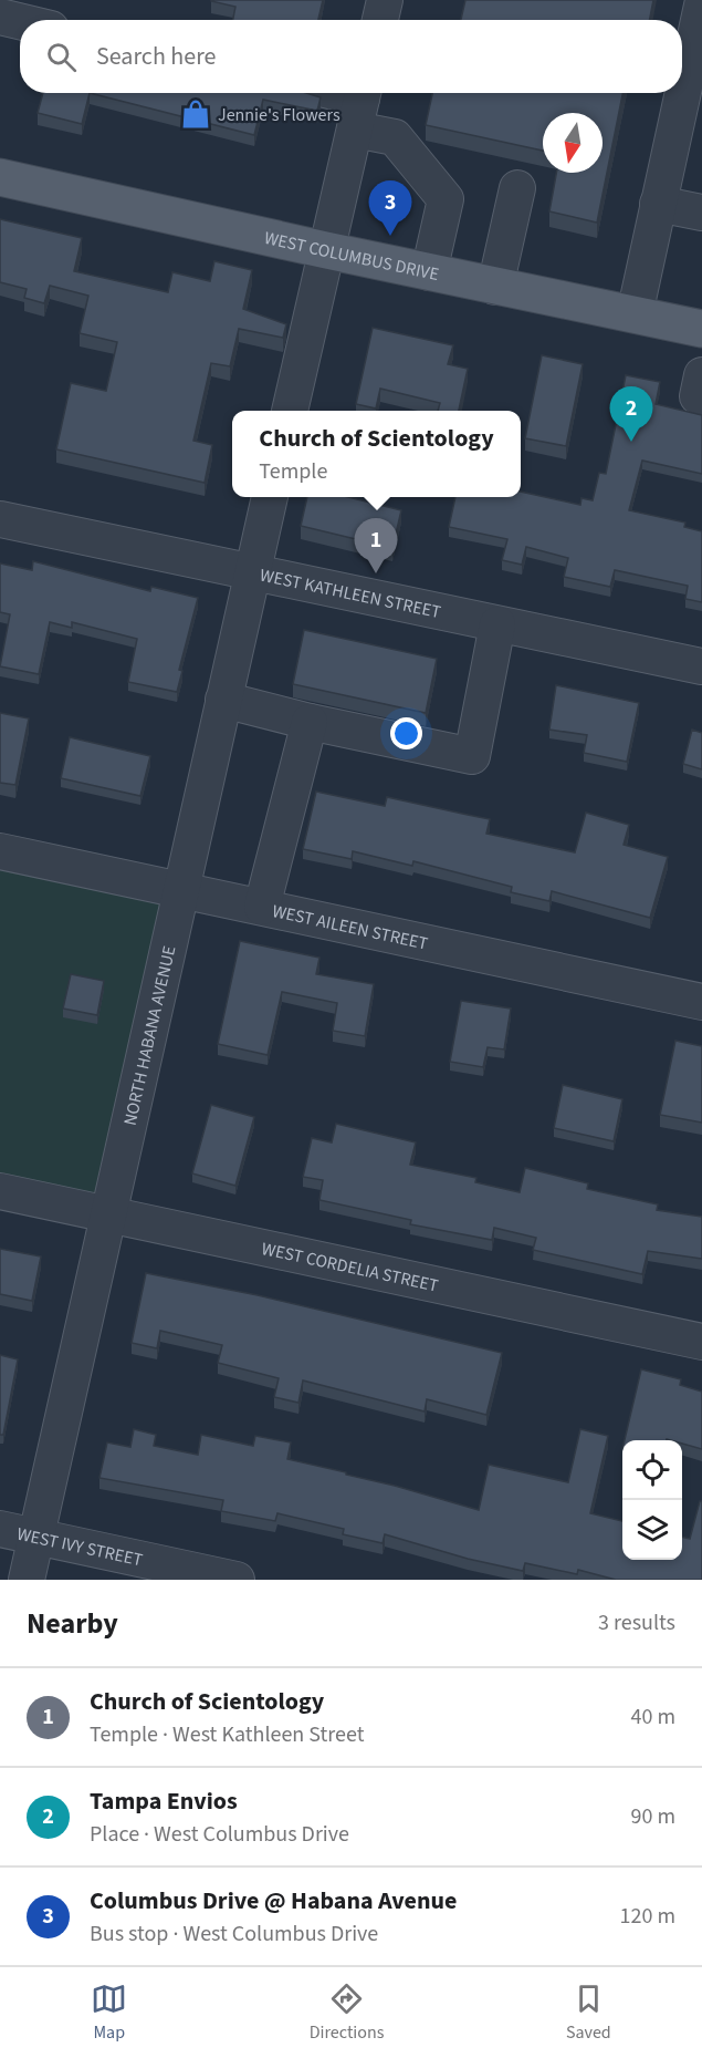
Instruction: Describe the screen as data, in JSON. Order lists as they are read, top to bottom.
{
  "streets": {
    "main road": ["WEST COLUMBUS DRIVE"],
    "street": [
      "WEST KATHLEEN STREET",
      "WEST AILEEN STREET",
      "NORTH HABANA AVENUE",
      "WEST CORDELIA STREET",
      "WEST IVY STREET"
    ]
  },
  "crossings": [
    ["WEST KATHLEEN STREET", "NORTH HABANA AVENUE"],
    ["WEST AILEEN STREET", "NORTH HABANA AVENUE"],
    ["NORTH HABANA AVENUE", "WEST CORDELIA STREET"],
    ["NORTH HABANA AVENUE", "WEST IVY STREET"]
  ],
  "places": {
    "shop": ["Jennie's Flowers"]
  },
  "north": "bottom",
  "page": {
    "search": "Search here",
    "pins": ["3", "2", "1"],
    "popup": ["Church of Scientology", "Temple"],
    "heading": ["Nearby", "3 results"],
    "list": [
      {
        "mark": "1",
        "name": "Church of Scientology",
        "note": "Temple · West Kathleen Street",
        "value": "40 m"
      },
      {
        "mark": "2",
        "name": "Tampa Envios",
        "note": "Place · West Columbus Drive",
        "value": "90 m"
      },
      {
        "mark": "3",
        "name": "Columbus Drive @ Habana Avenue",
        "note": "Bus stop · West Columbus Drive",
        "value": "120 m"
      }
    ],
    "nav": ["Map", "Directions", "Saved"]
  }
}
